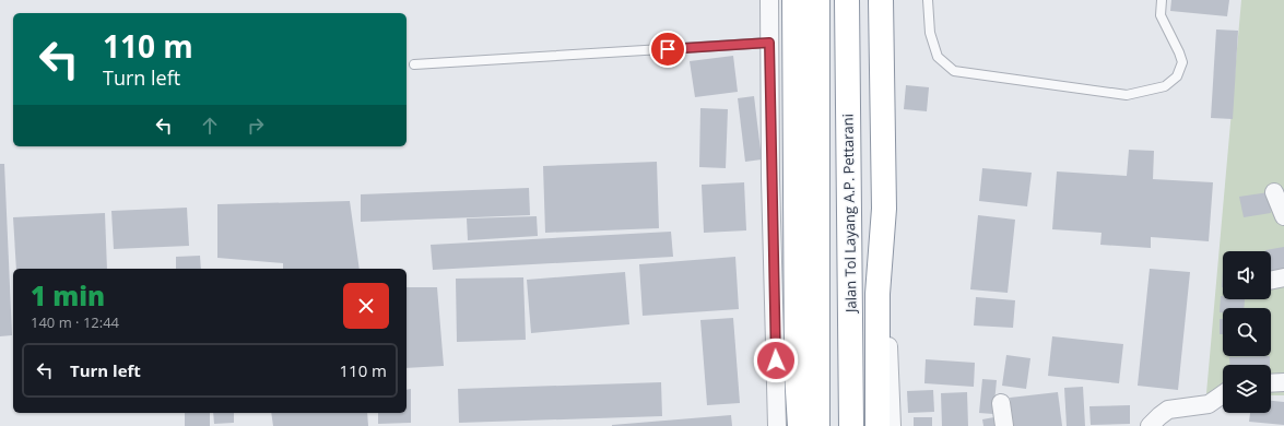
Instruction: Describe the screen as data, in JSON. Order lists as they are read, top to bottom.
{
  "streets": {
    "highway": ["Jalan Tol Layang A.P. Pettarani"]
  },
  "page": {
    "turn": ["110 m", "Turn left"],
    "heading": ["1 min", "140 m · 12:44"],
    "list": [
      {
        "name": "Turn left",
        "value": "110 m"
      }
    ]
  }
}
